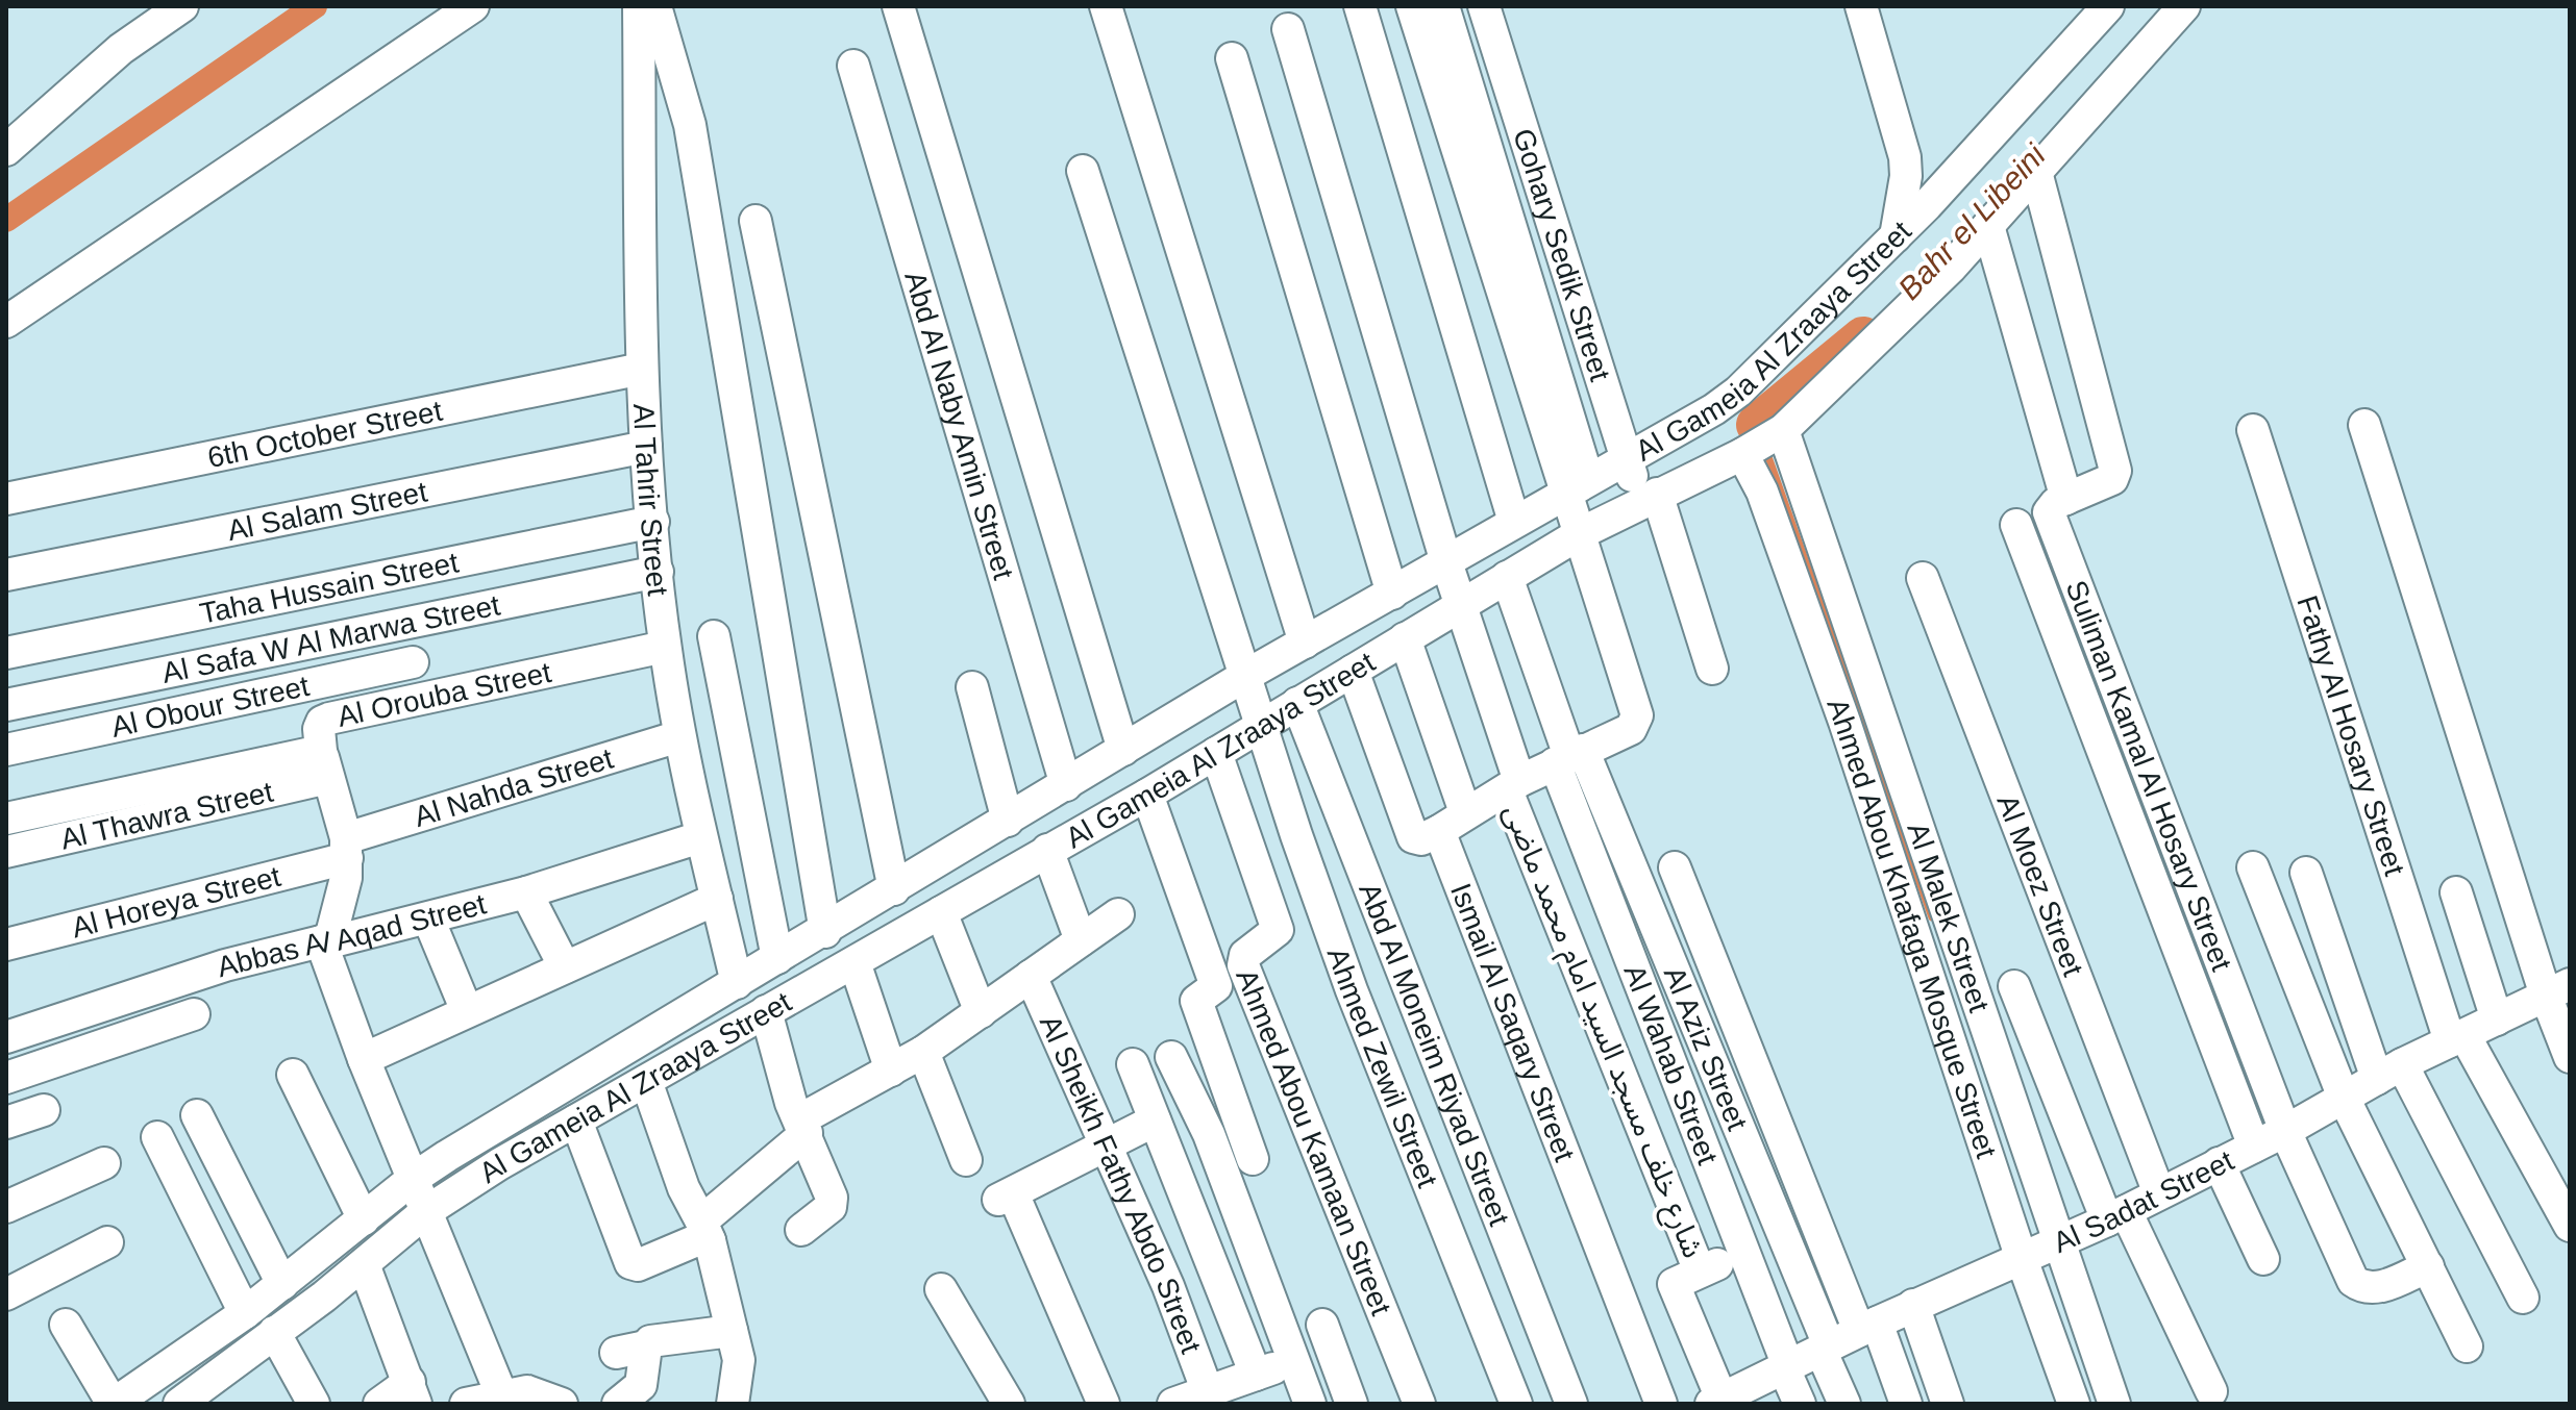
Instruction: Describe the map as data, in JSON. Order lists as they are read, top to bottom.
{
  "streets": {
    "street": [
      "Gohary Sedik Street",
      "Al Gameia Al Zraaya Street",
      "Abd Al Naby Amin Street",
      "6th October Street",
      "Al Tahrir Street",
      "Al Salam Street",
      "Taha Hussain Street",
      "Al Safa W Al Marwa Street",
      "Al Orouba Street",
      "Al Obour Street",
      "Fathy Al Hosary Street",
      "Suliman Kamal Al Hosary Street",
      "Al Nahda Street",
      "Al Thawra Street",
      "Al Moez Street",
      "Al Horeya Street",
      "Al Malek Street",
      "Ahmed Abou Khafaga Mosque Street",
      "Abbas Al Aqad Street",
      "Ismail Al Saqary Street",
      "شارع خلف مسجد السيد امام محمد ماضى",
      "Al Aziz Street",
      "Abd Al Moneim Riyad Street",
      "Al Wahab Street",
      "Ahmed Zewil Street",
      "Ahmed Abou Kamaan Street",
      "Al Sheikh Fathy Abdo Street",
      "Al Sadat Street"
    ]
  },
  "crossings": [
    ["Gohary Sedik Street", "Al Gameia Al Zraaya Street"],
    ["Al Gameia Al Zraaya Street", "Abd Al Naby Amin Street"],
    ["Al Gameia Al Zraaya Street", "Al Tahrir Street"],
    ["Al Gameia Al Zraaya Street", "Al Malek Street"],
    ["Al Gameia Al Zraaya Street", "Ahmed Abou Khafaga Mosque Street"],
    ["Al Gameia Al Zraaya Street", "شارع خلف مسجد السيد امام محمد ماضى"],
    ["Al Gameia Al Zraaya Street", "Al Aziz Street"],
    ["Al Gameia Al Zraaya Street", "Abd Al Moneim Riyad Street"],
    ["Al Gameia Al Zraaya Street", "Ahmed Zewil Street"],
    ["Al Gameia Al Zraaya Street", "Ahmed Abou Kamaan Street"],
    ["6th October Street", "Al Tahrir Street"],
    ["Al Tahrir Street", "Al Salam Street"],
    ["Al Tahrir Street", "Taha Hussain Street"],
    ["Al Tahrir Street", "Al Safa W Al Marwa Street"],
    ["Al Tahrir Street", "Al Orouba Street"],
    ["Al Tahrir Street", "Al Nahda Street"],
    ["Al Tahrir Street", "Abbas Al Aqad Street"],
    ["Al Orouba Street", "Al Thawra Street"],
    ["Fathy Al Hosary Street", "Al Sadat Street"],
    ["Suliman Kamal Al Hosary Street", "Al Sadat Street"],
    ["Al Nahda Street", "Al Horeya Street"],
    ["Al Moez Street", "Al Sadat Street"],
    ["Al Malek Street", "Ahmed Abou Khafaga Mosque Street"],
    ["Al Malek Street", "Al Sadat Street"],
    ["Ahmed Abou Khafaga Mosque Street", "Al Sadat Street"],
    ["Al Aziz Street", "Al Wahab Street"],
    ["Al Aziz Street", "Al Sadat Street"],
    ["Al Wahab Street", "Al Sadat Street"]
  ],
  "water": ["Bahr el Libeini"]
}
